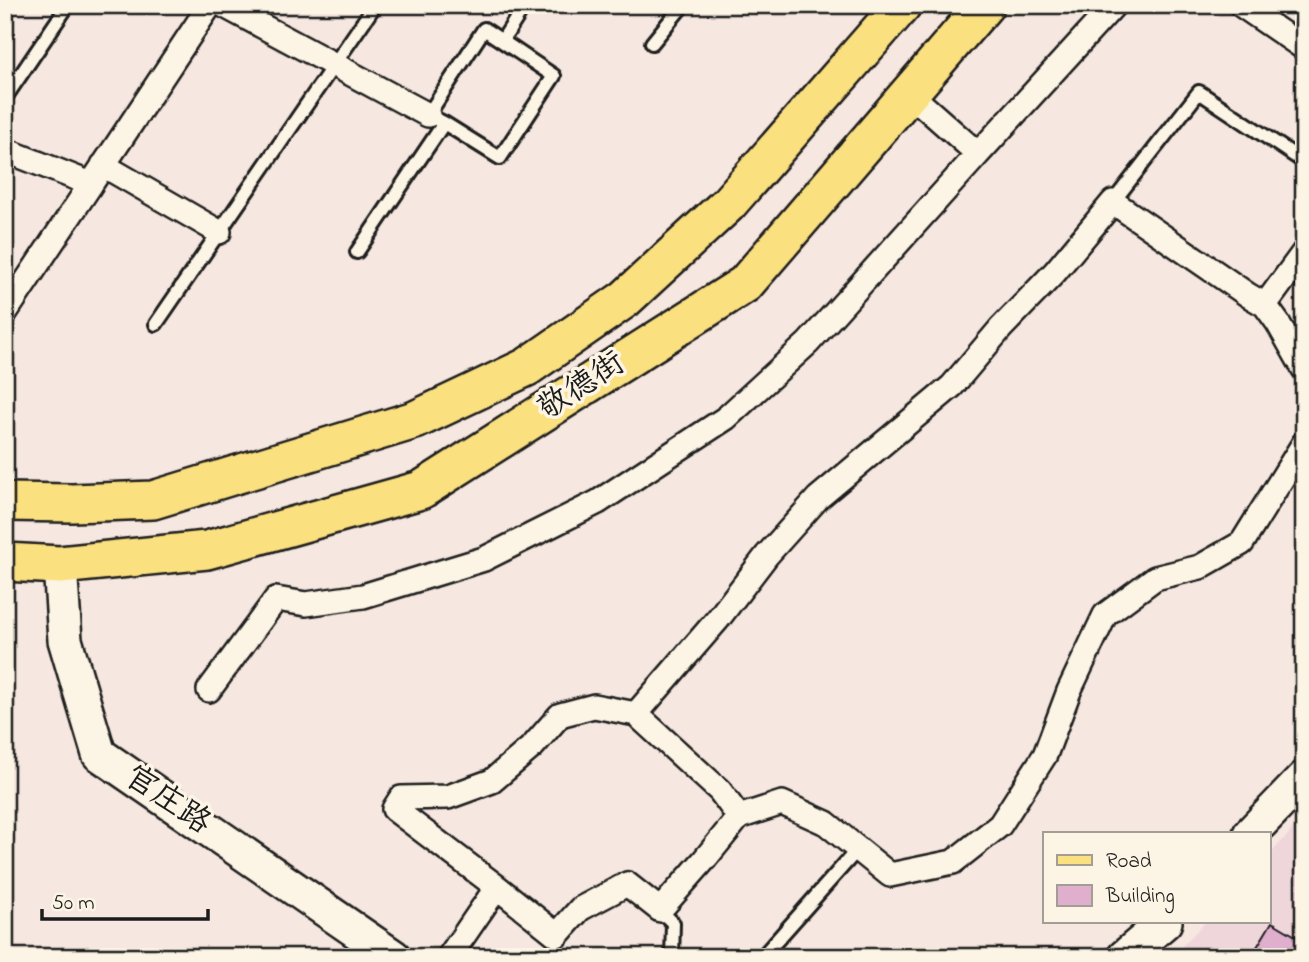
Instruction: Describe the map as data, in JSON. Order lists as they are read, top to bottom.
{
  "streets": {
    "main road": ["敬德街"],
    "street": ["官庄路"]
  },
  "crossings": [
    ["敬德街", "官庄路"]
  ],
  "legend": ["Road", "Building"],
  "scale_bar": "50 m"
}
